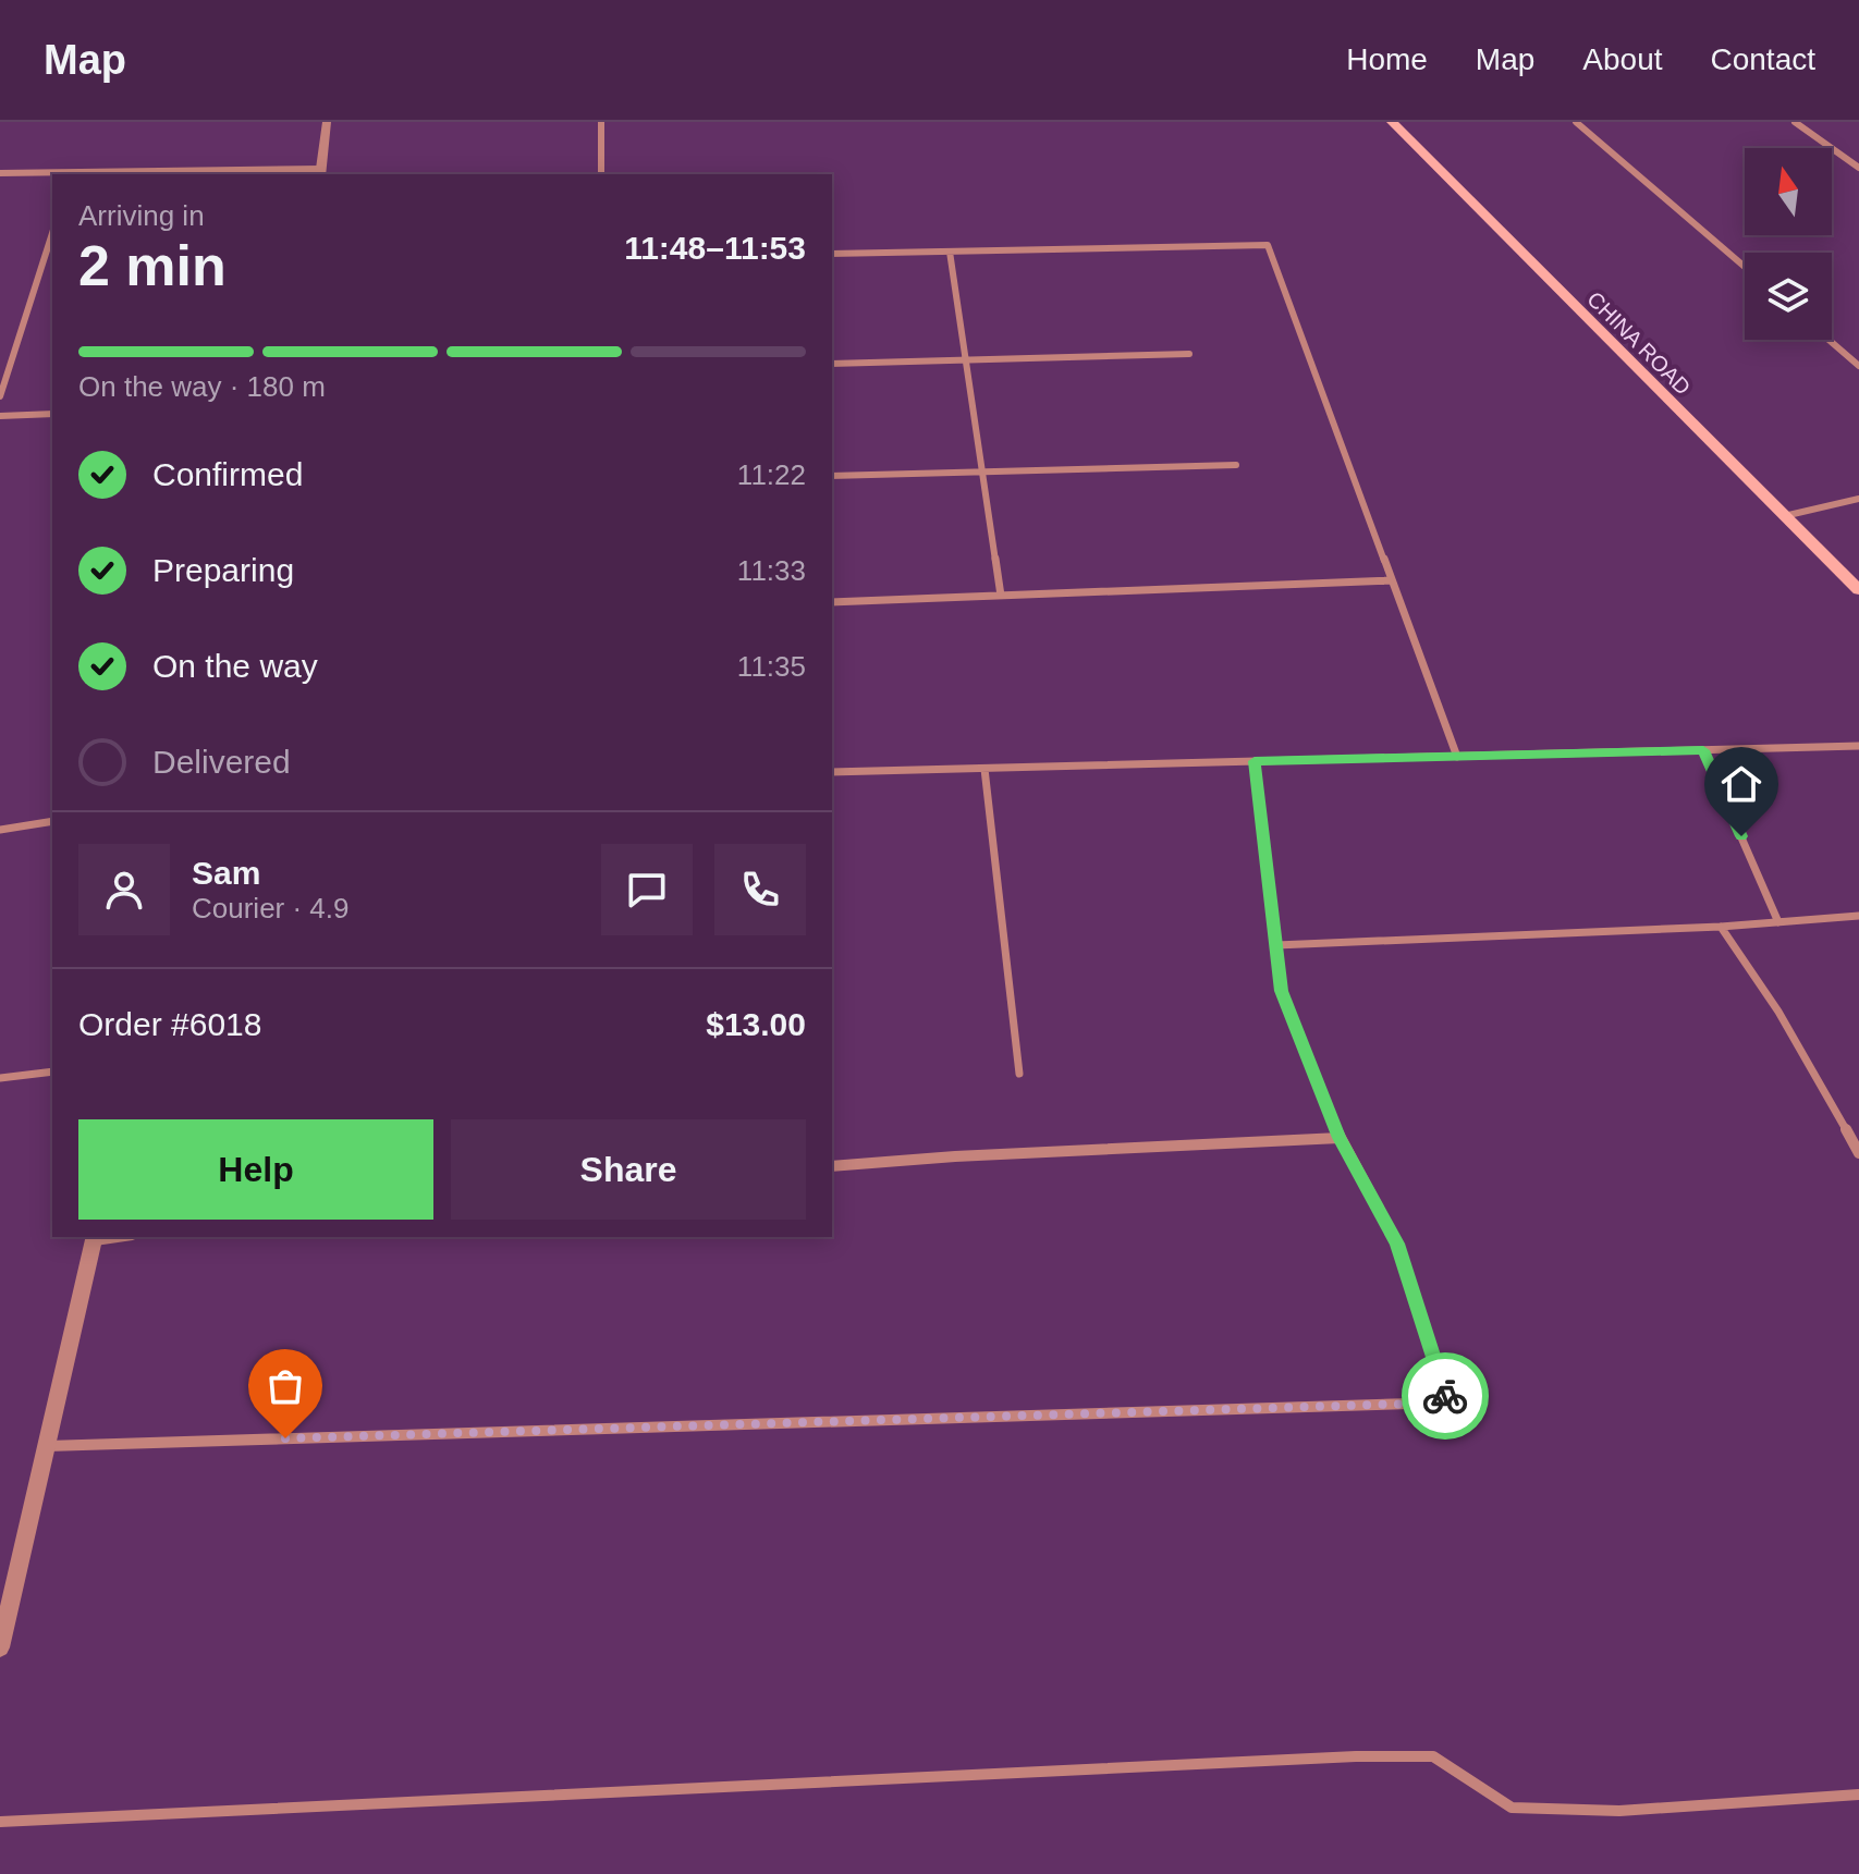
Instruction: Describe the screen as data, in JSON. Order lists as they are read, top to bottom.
{
  "streets": {
    "main road": ["CHINA ROAD"]
  },
  "north": "top",
  "page": {
    "header": "Map",
    "nav": [
      "Home",
      "Map",
      "About",
      "Contact"
    ],
    "heading": ["2 min", "Arriving in", "11:48–11:53"],
    "panel": [
      "Sam",
      "Courier · 4.9",
      "Order #6018",
      "$13.00"
    ],
    "bar": "On the way · 180 m",
    "list": [
      ["Confirmed", "11:22"],
      ["Preparing", "11:33"],
      ["On the way", "11:35"],
      "Delivered"
    ],
    "buttons": ["Help", "Share"]
  }
}
